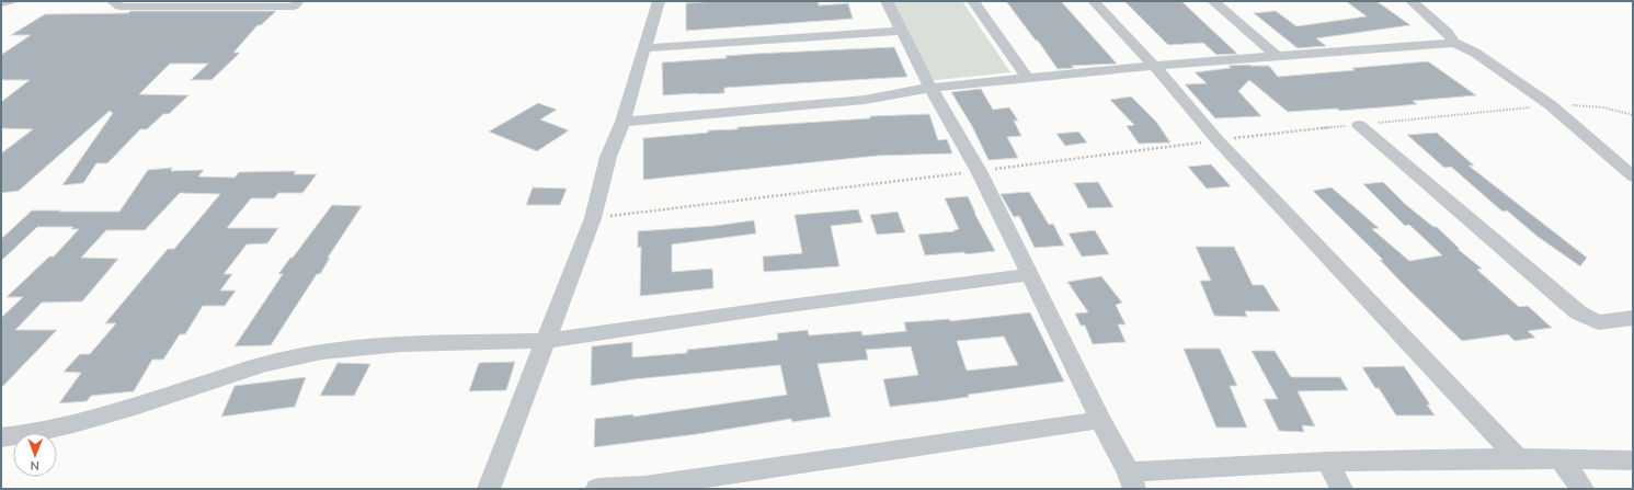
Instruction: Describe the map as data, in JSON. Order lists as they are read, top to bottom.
{
  "north": "bottom"
}
